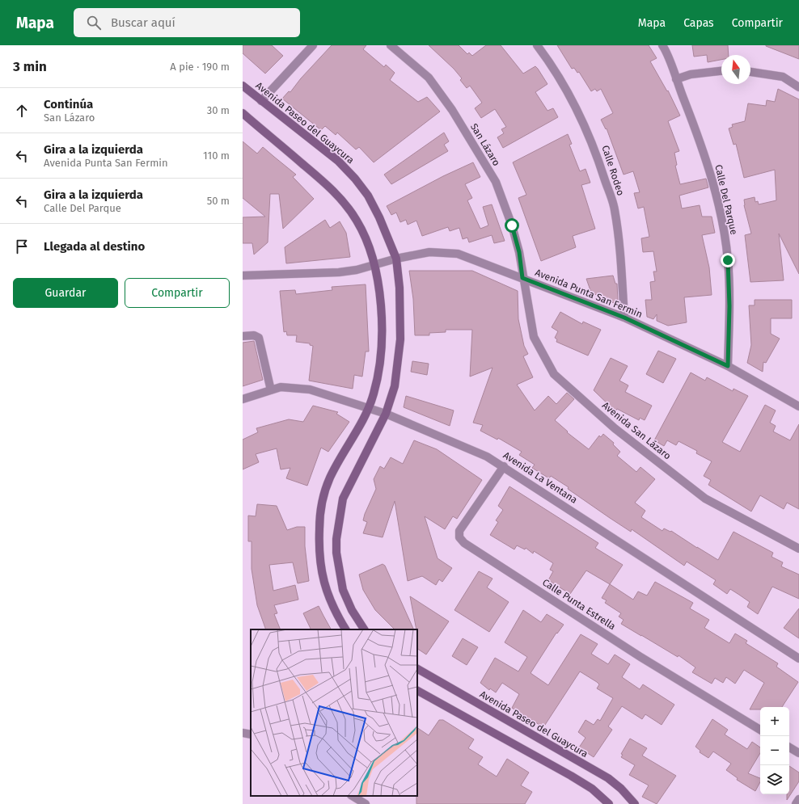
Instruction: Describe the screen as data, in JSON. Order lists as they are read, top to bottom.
{
  "streets": {
    "main road": ["Avenida Paseo del Guaycura"],
    "street": [
      "San Lázaro",
      "Calle Rodeo",
      "Calle Del Parque",
      "Avenida Punta San Fermin",
      "Avenida San Lázaro",
      "Avenida La Ventana",
      "Calle Punta Estrella"
    ]
  },
  "crossings": [
    ["Avenida Paseo del Guaycura", "Avenida Punta San Fermin"],
    ["Avenida Paseo del Guaycura", "Avenida La Ventana"],
    ["San Lázaro", "Avenida Punta San Fermin"],
    ["San Lázaro", "Avenida San Lázaro"],
    ["Calle Rodeo", "Avenida Punta San Fermin"],
    ["Calle Del Parque", "Avenida Punta San Fermin"],
    ["Avenida Punta San Fermin", "Avenida San Lázaro"],
    ["Avenida La Ventana", "Calle Punta Estrella"]
  ],
  "north": "top",
  "page": {
    "header": "Mapa",
    "search": "Buscar aquí",
    "nav": ["Mapa", "Capas", "Compartir"],
    "heading": ["3 min", "A pie · 190 m"],
    "list": [
      ["Continúa", "San Lázaro", "30 m"],
      ["Gira a la izquierda", "Avenida Punta San Fermin", "110 m"],
      ["Gira a la izquierda", "Calle Del Parque", "50 m"],
      "Llegada al destino"
    ],
    "buttons": ["Guardar", "Compartir"],
    "map_buttons": ["+", "−"]
  }
}
